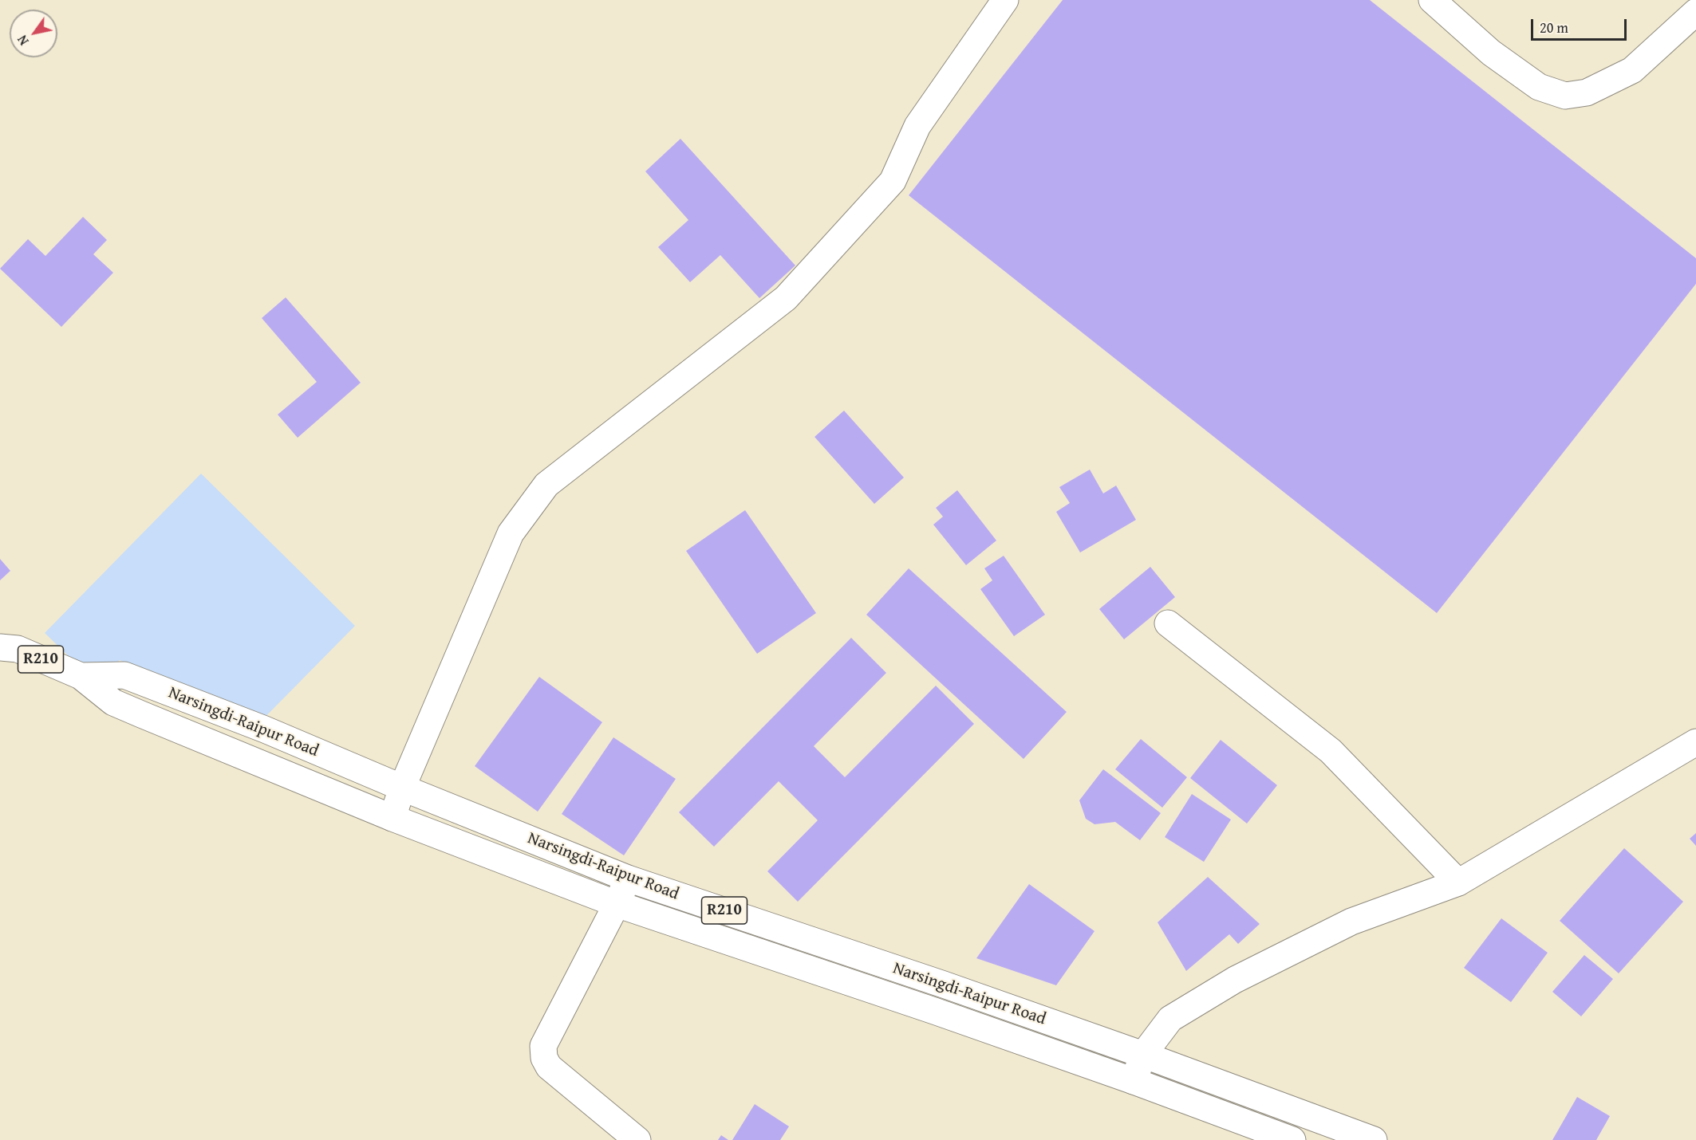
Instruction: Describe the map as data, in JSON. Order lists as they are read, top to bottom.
{
  "streets": {
    "street": ["R210", "Narsingdi-Raipur Road"]
  },
  "scale_bar": "20 m",
  "north": "bottom left"
}
